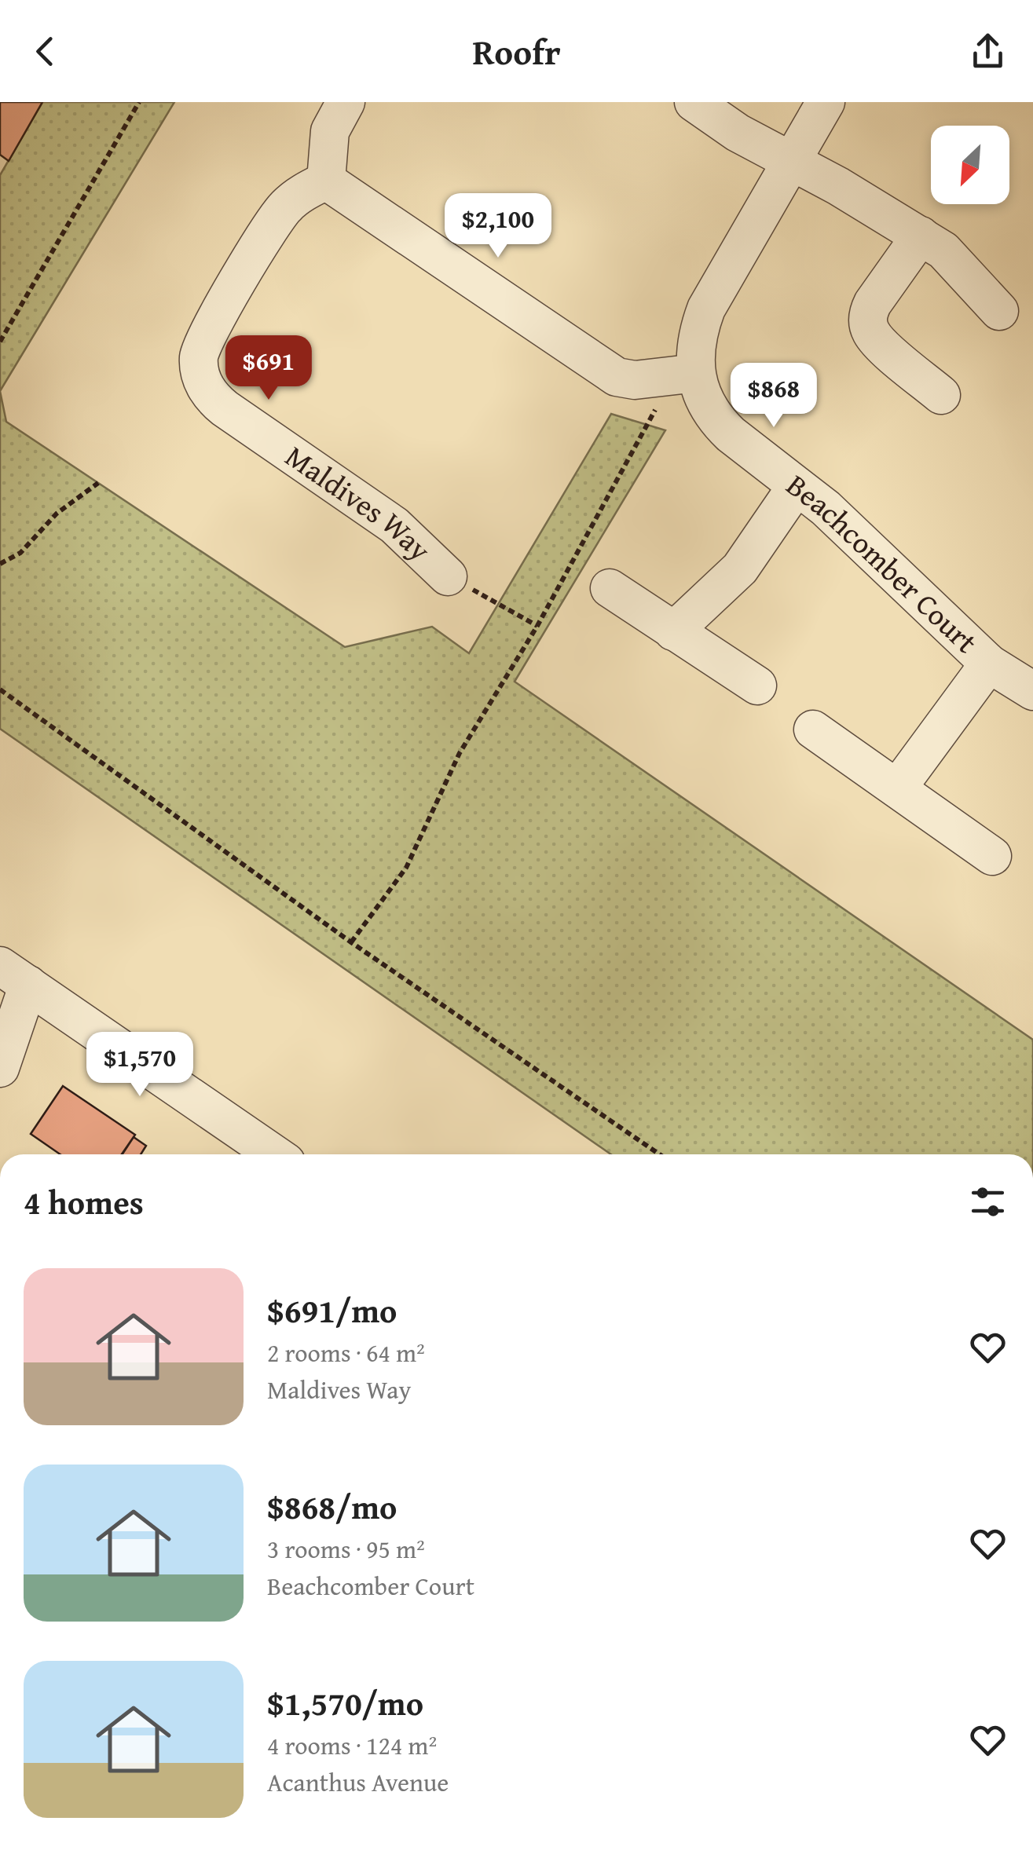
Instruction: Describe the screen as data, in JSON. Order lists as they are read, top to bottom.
{
  "streets": {
    "street": ["Maldives Way", "Beachcomber Court"]
  },
  "north": "bottom left",
  "page": {
    "header": "Roofr",
    "price": [
      "$2,100",
      "$691",
      "$868",
      "$1,570"
    ],
    "heading": "4 homes",
    "list": [
      {
        "name": "$691/mo",
        "note": "2 rooms · 64 m² · Maldives Way"
      },
      {
        "name": "$868/mo",
        "note": "3 rooms · 95 m² · Beachcomber Court"
      },
      {
        "name": "$1,570/mo",
        "note": "4 rooms · 124 m² · Acanthus Avenue"
      }
    ]
  }
}
